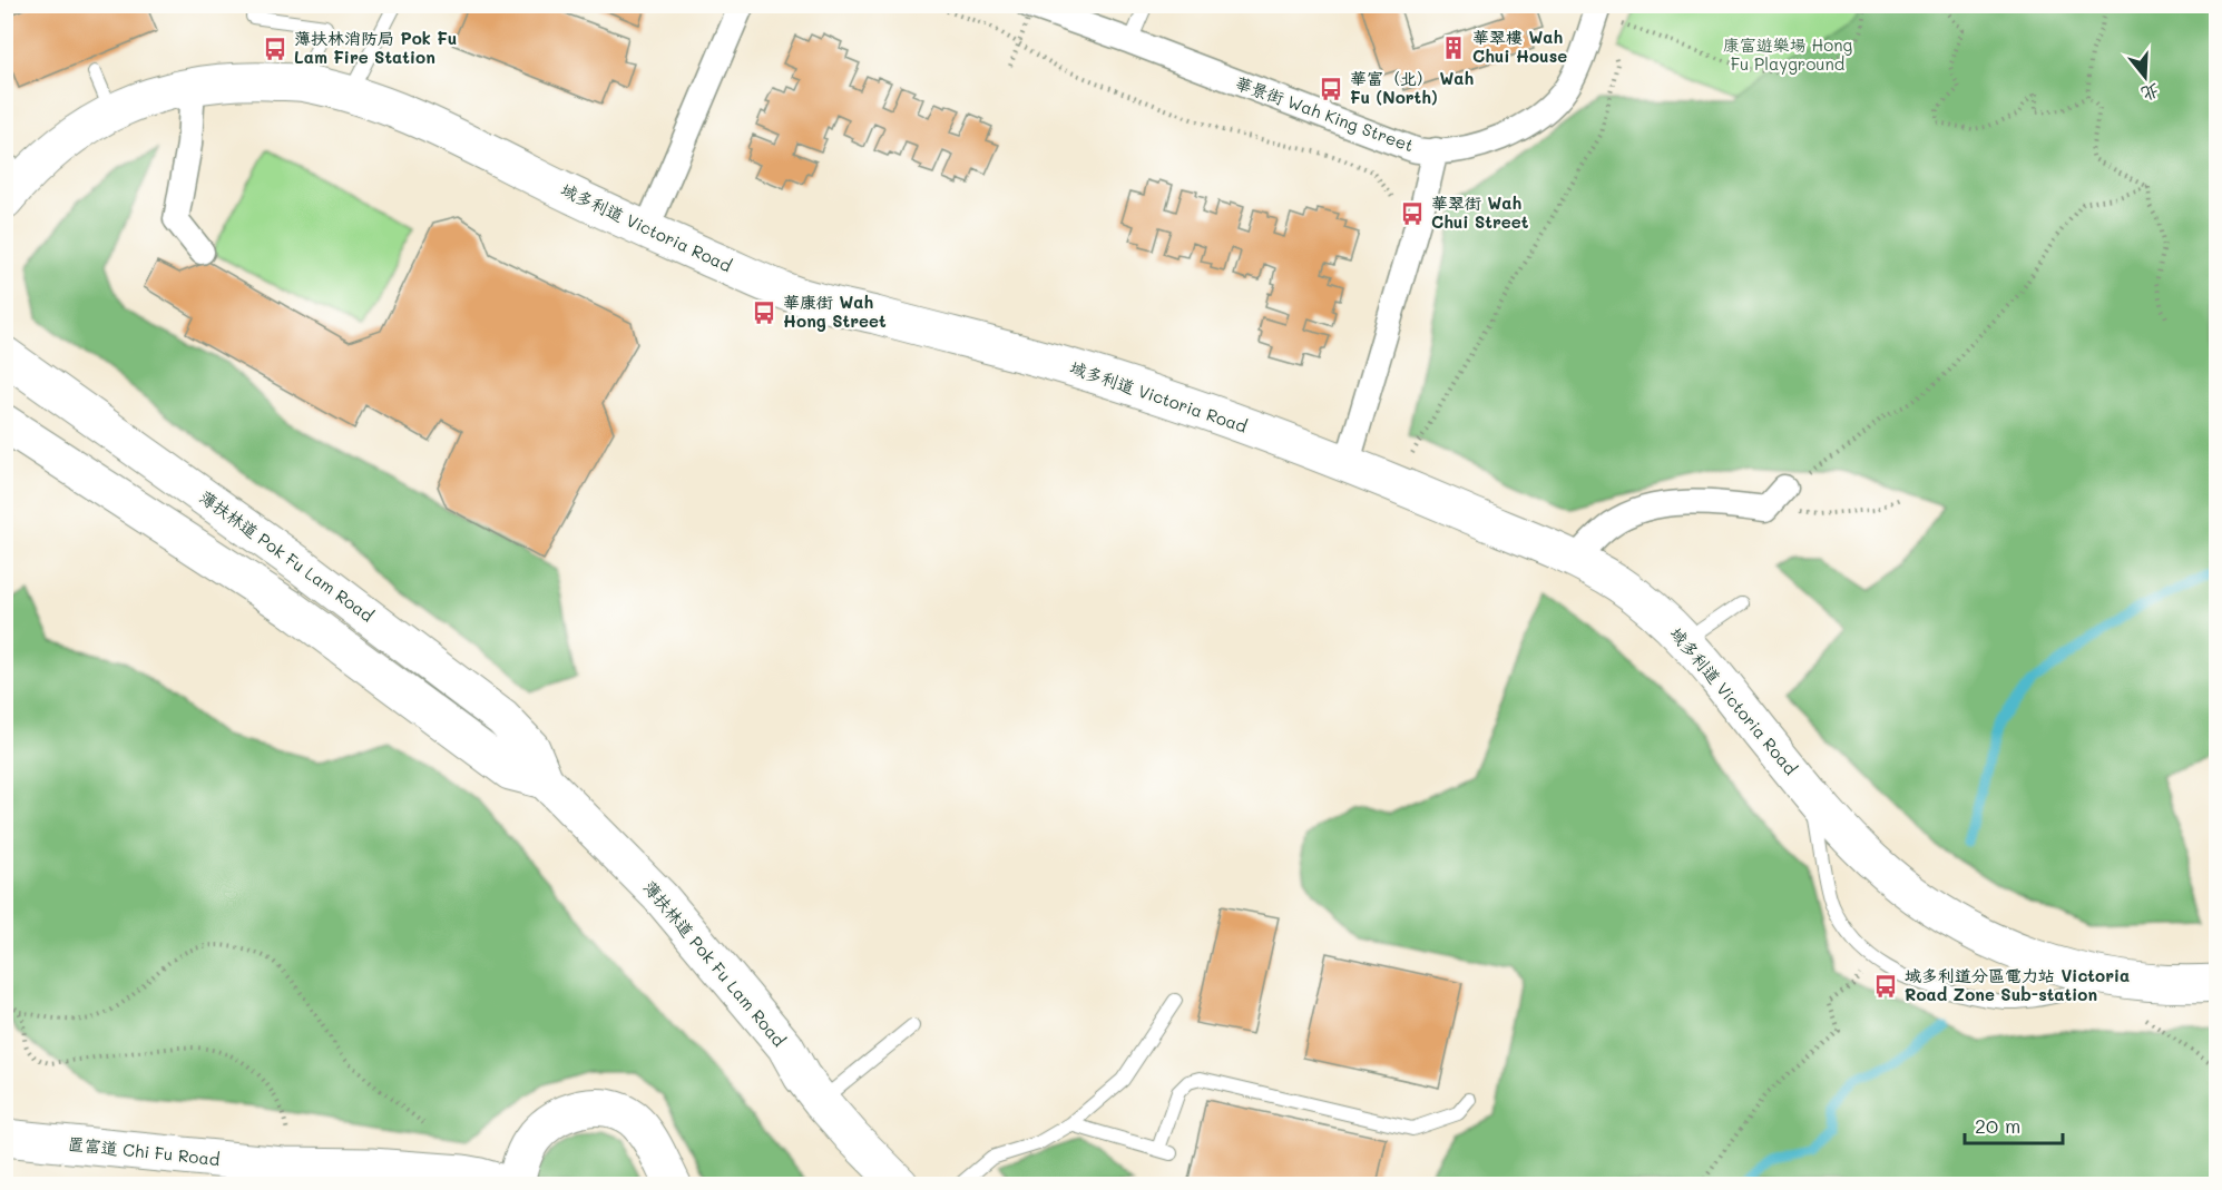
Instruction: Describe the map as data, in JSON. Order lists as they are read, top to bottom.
{
  "streets": {
    "main road": ["域多利道 Victoria Road", "薄扶林道 Pok Fu Lam Road", "置富道 Chi Fu Road"],
    "street": ["華景街 Wah King Street"]
  },
  "parks": ["康富遊樂場 Hong Fu Playground"],
  "places": {
    "building": ["華翠樓 Wah Chui House"],
    "bus stop": [
      "薄扶林消防局 Pok Fu Lam Fire Station",
      "華富（北） Wah Fu (North)",
      "華翠街 Wah Chui Street",
      "華康街 Wah Hong Street",
      "域多利道分區電力站 Victoria Road Zone Sub-station"
    ]
  },
  "scale_bar": "20 m",
  "north": "bottom"
}
